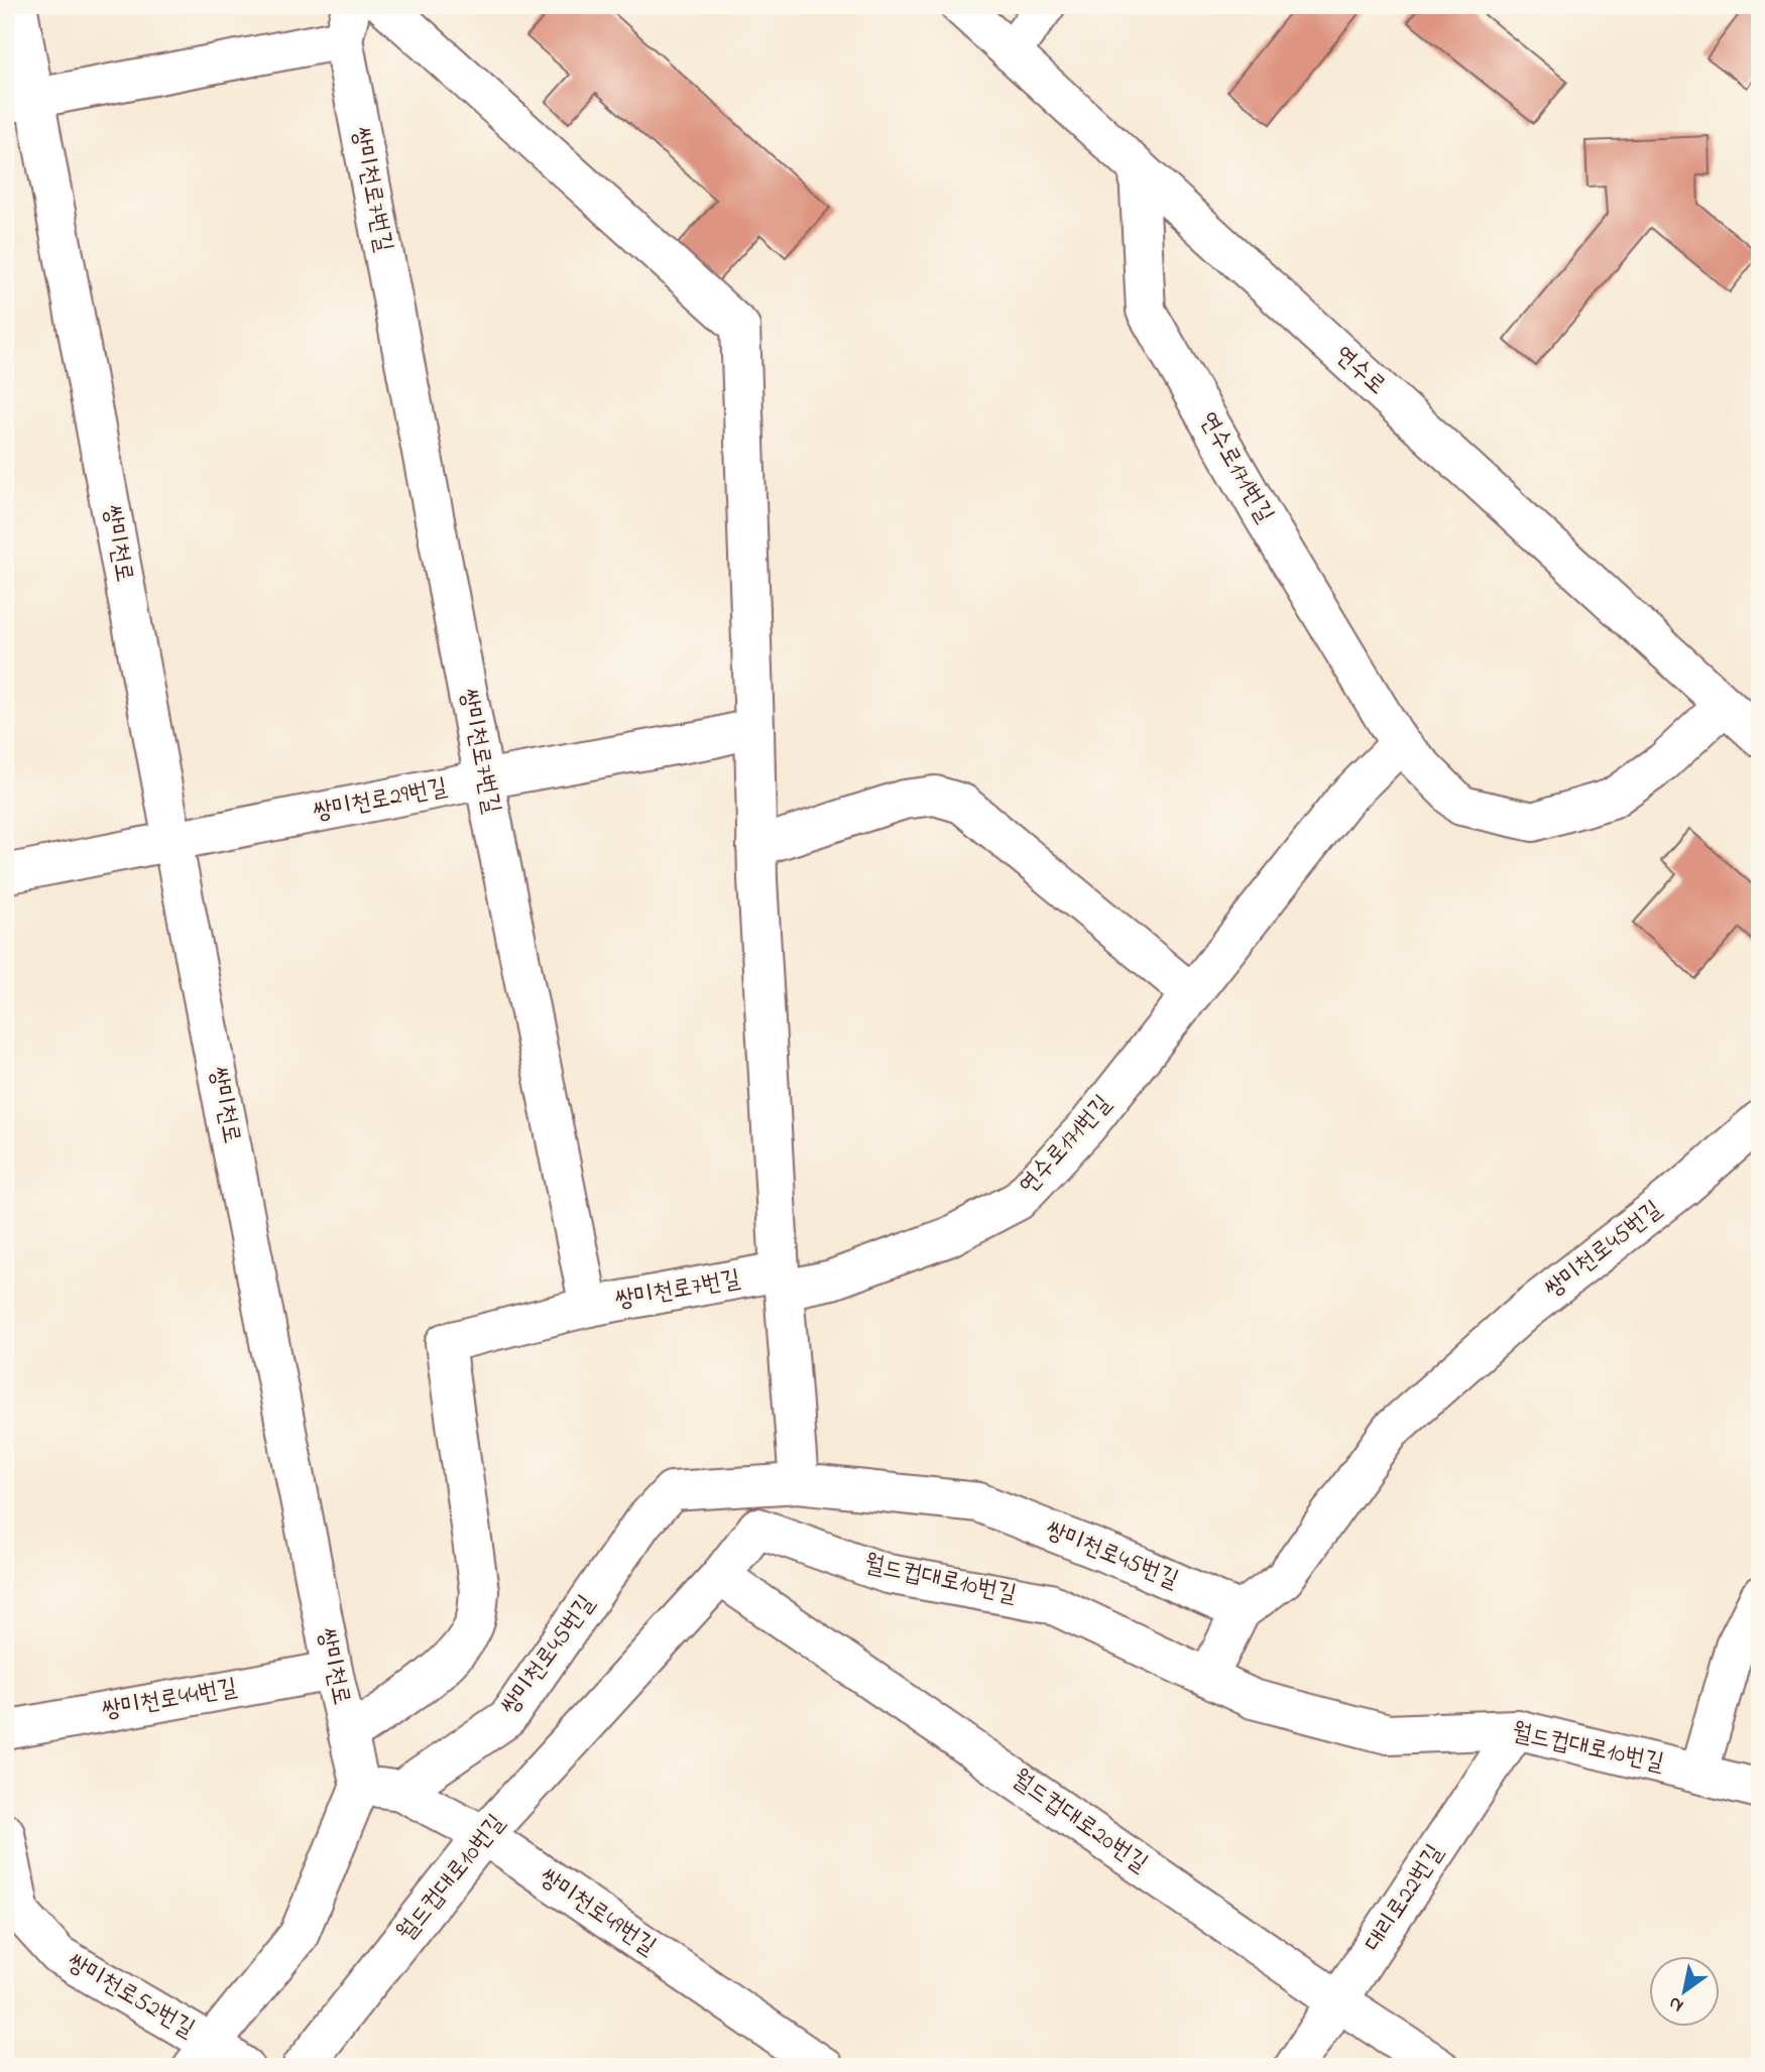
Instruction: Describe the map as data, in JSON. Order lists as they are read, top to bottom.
{
  "streets": {
    "street": [
      "쌍미천로7번길",
      "연수로",
      "연수로171번길",
      "쌍미천로",
      "쌍미천로29번길",
      "쌍미천로45번길",
      "월드컵대로10번길",
      "쌍미천로44번길",
      "월드컵대로20번길",
      "대리로22번길",
      "쌍미천로49번길",
      "쌍미천로52번길"
    ]
  },
  "crossings": [
    ["쌍미천로7번길", "연수로171번길"],
    ["쌍미천로7번길", "쌍미천로29번길"],
    ["연수로", "연수로171번길"],
    ["쌍미천로", "쌍미천로29번길"],
    ["쌍미천로", "쌍미천로44번길"],
    ["쌍미천로", "쌍미천로49번길"],
    ["쌍미천로45번길", "쌍미천로49번길"],
    ["월드컵대로10번길", "월드컵대로20번길"],
    ["월드컵대로10번길", "대리로22번길"],
    ["월드컵대로10번길", "쌍미천로49번길"],
    ["월드컵대로20번길", "대리로22번길"]
  ],
  "north": "bottom left"
}
